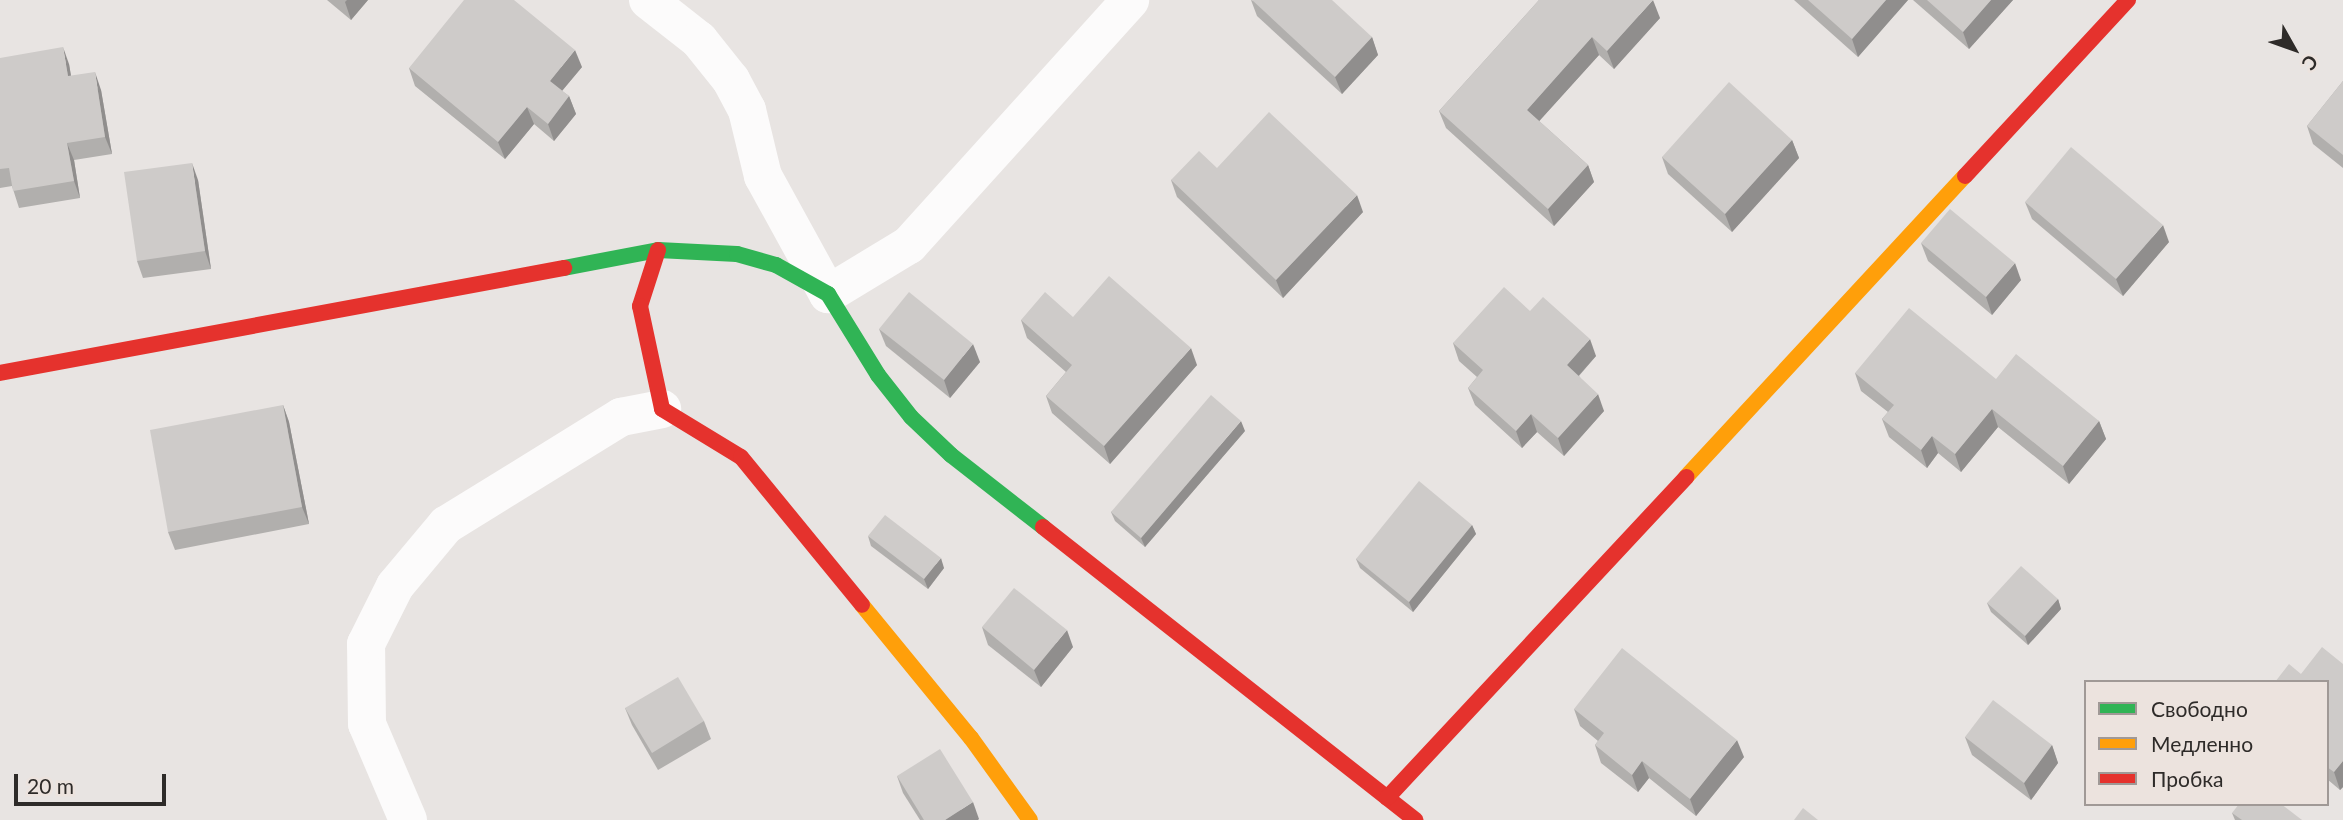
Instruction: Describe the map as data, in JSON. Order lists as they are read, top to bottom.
{
  "legend": ["Свободно", "Медленно", "Пробка"],
  "scale_bar": "20 m",
  "north": "bottom right"
}
